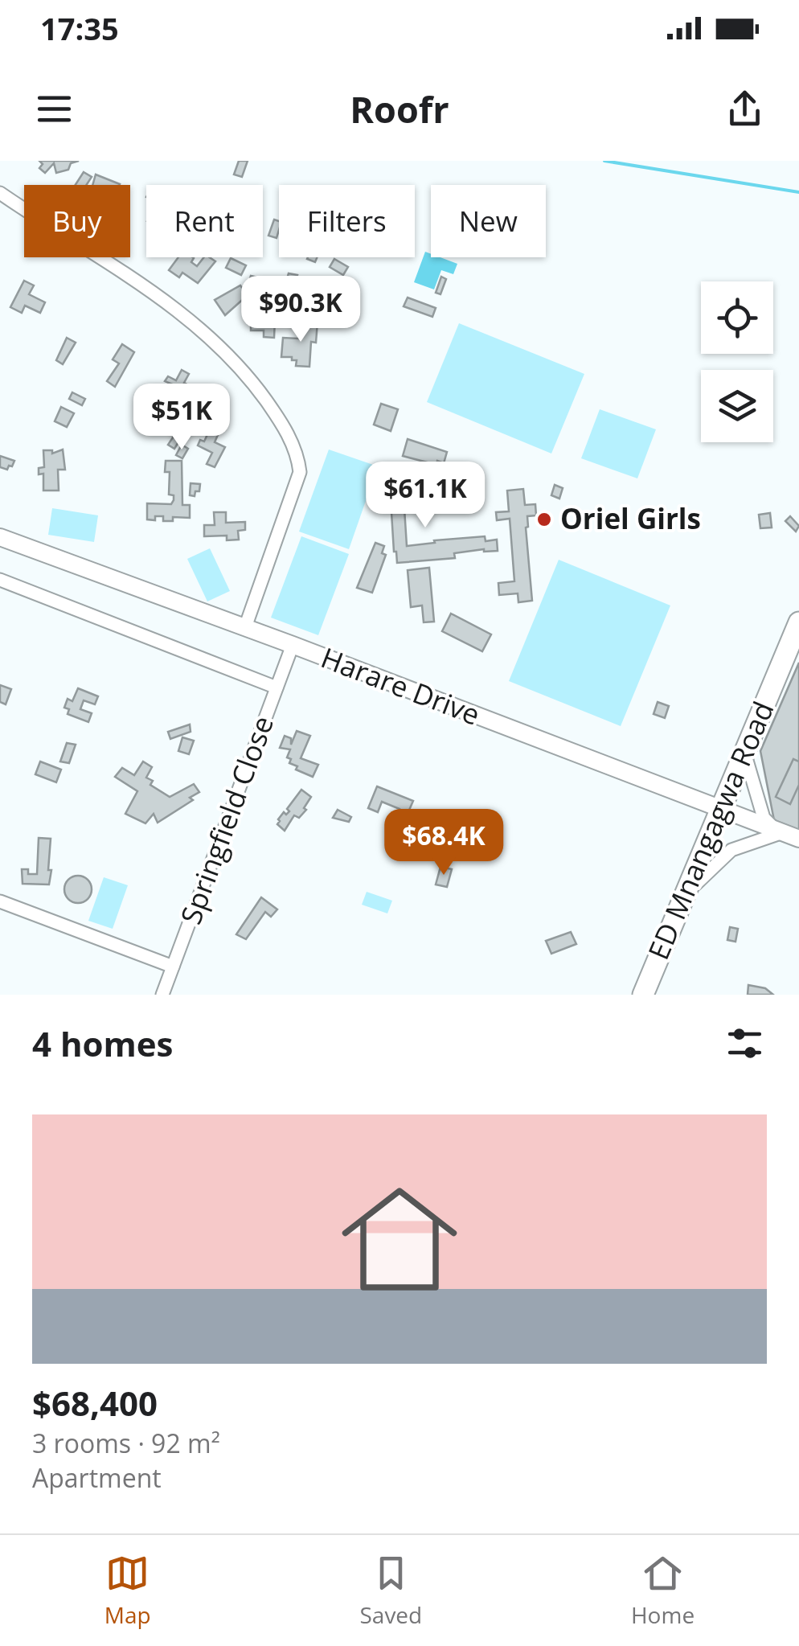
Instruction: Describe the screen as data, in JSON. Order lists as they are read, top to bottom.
{
  "streets": {
    "highway": ["ED Mnangagwa Road"],
    "main road": ["Harare Drive"],
    "street": ["Springfield Close"]
  },
  "crossings": [
    ["Harare Drive", "Springfield Close"],
    ["Harare Drive", "ED Mnangagwa Road"]
  ],
  "places": ["Oriel Girls"],
  "page": {
    "status": "17:35",
    "header": "Roofr",
    "chip": [
      "Buy",
      "Rent",
      "Filters",
      "New"
    ],
    "price": [
      "$90.3K",
      "$51K",
      "$61.1K",
      "$68.4K"
    ],
    "heading": "4 homes",
    "list": [
      {
        "name": "$68,400",
        "note": "3 rooms · 92 m² · Apartment"
      }
    ],
    "tabs": ["Map", "Saved", "Home"]
  }
}
